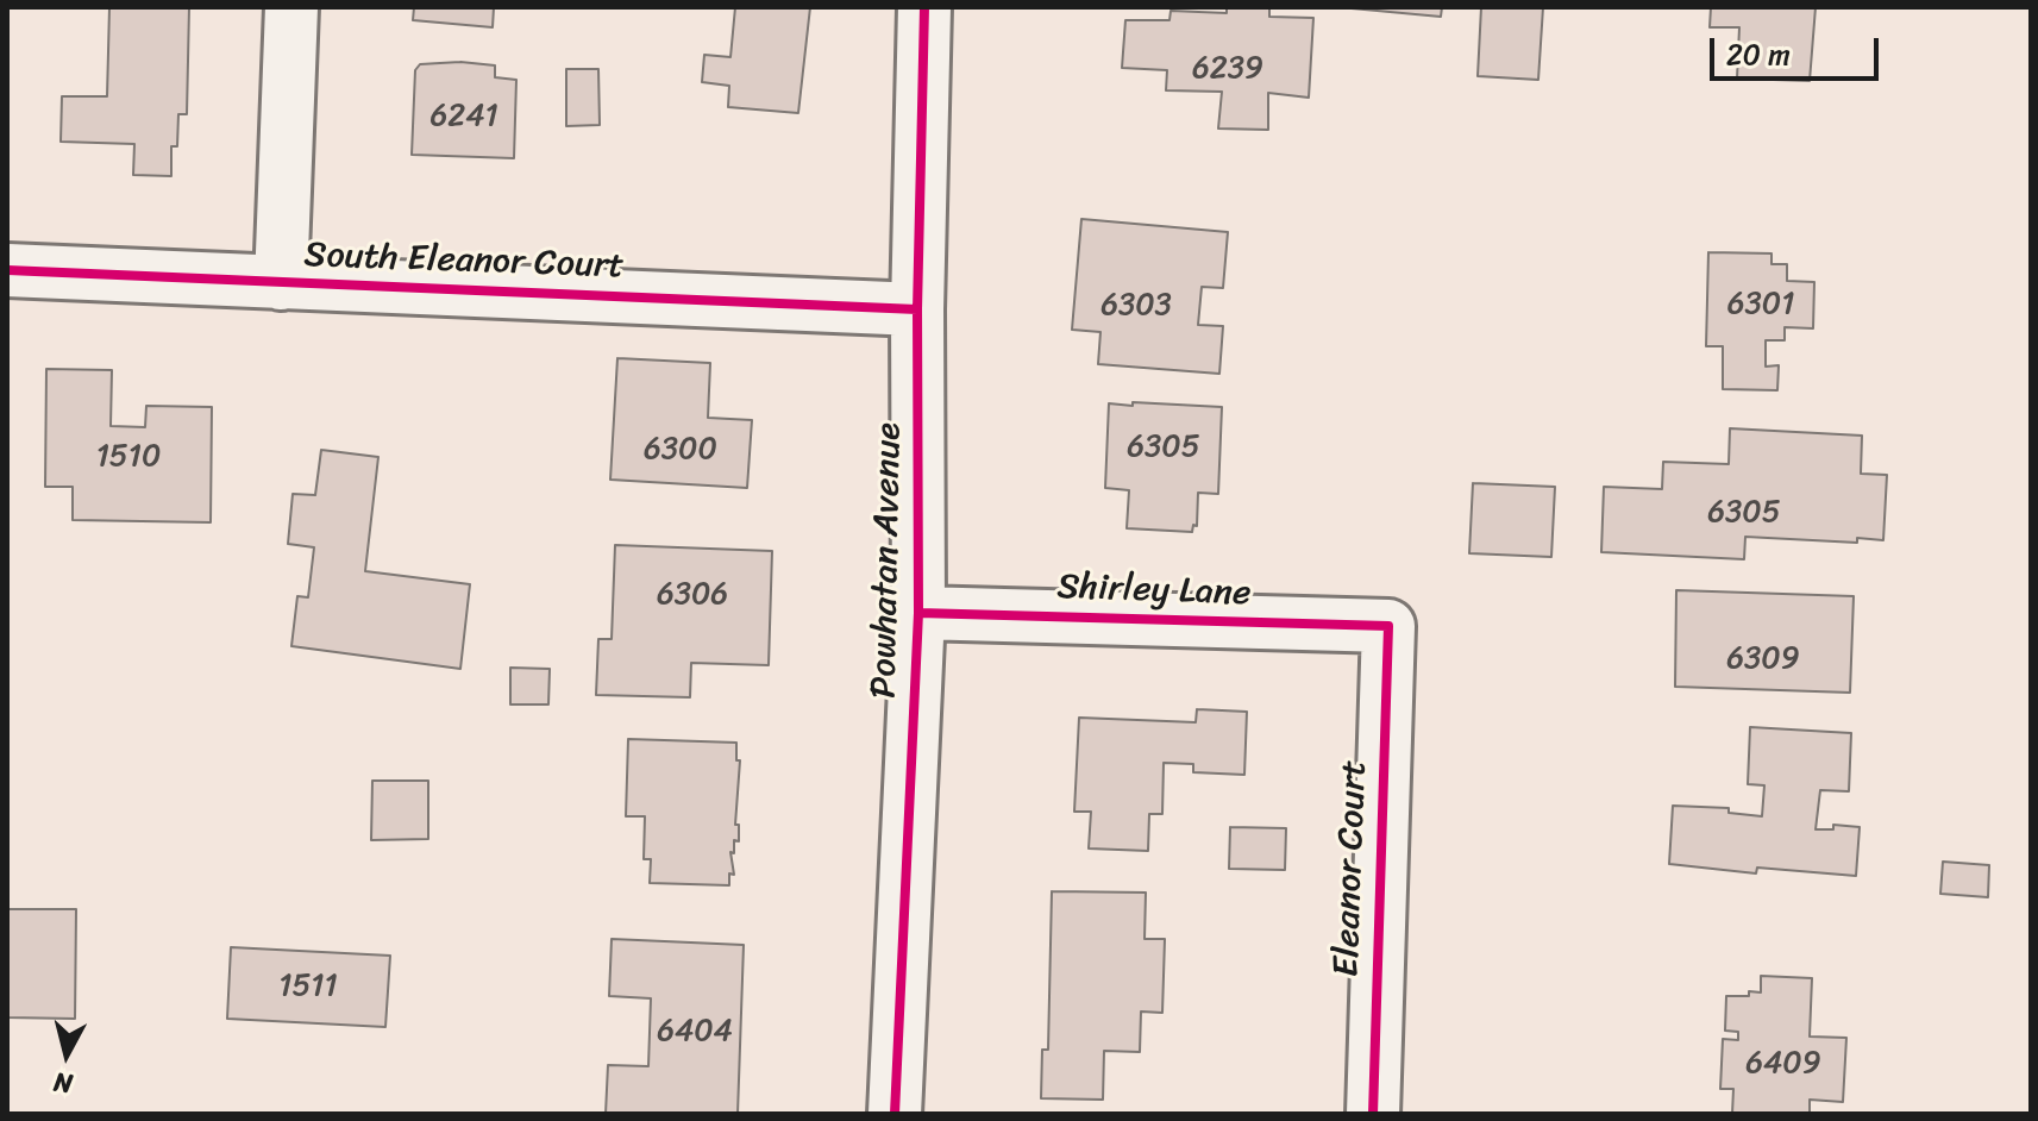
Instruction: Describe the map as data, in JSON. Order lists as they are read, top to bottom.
{
  "streets": {
    "street": [
      "South Eleanor Court",
      "Powhatan Avenue",
      "Shirley Lane",
      "Eleanor Court"
    ]
  },
  "crossings": [
    ["South Eleanor Court", "Powhatan Avenue"],
    ["Powhatan Avenue", "Shirley Lane"],
    ["Shirley Lane", "Eleanor Court"]
  ],
  "house_numbers": [
    "6239",
    "6241",
    "6301",
    "6303",
    "6305",
    "6300",
    "1510",
    "6305",
    "6306",
    "6309",
    "1511",
    "6404",
    "6409"
  ],
  "scale_bar": "20 m",
  "north": "bottom"
}
